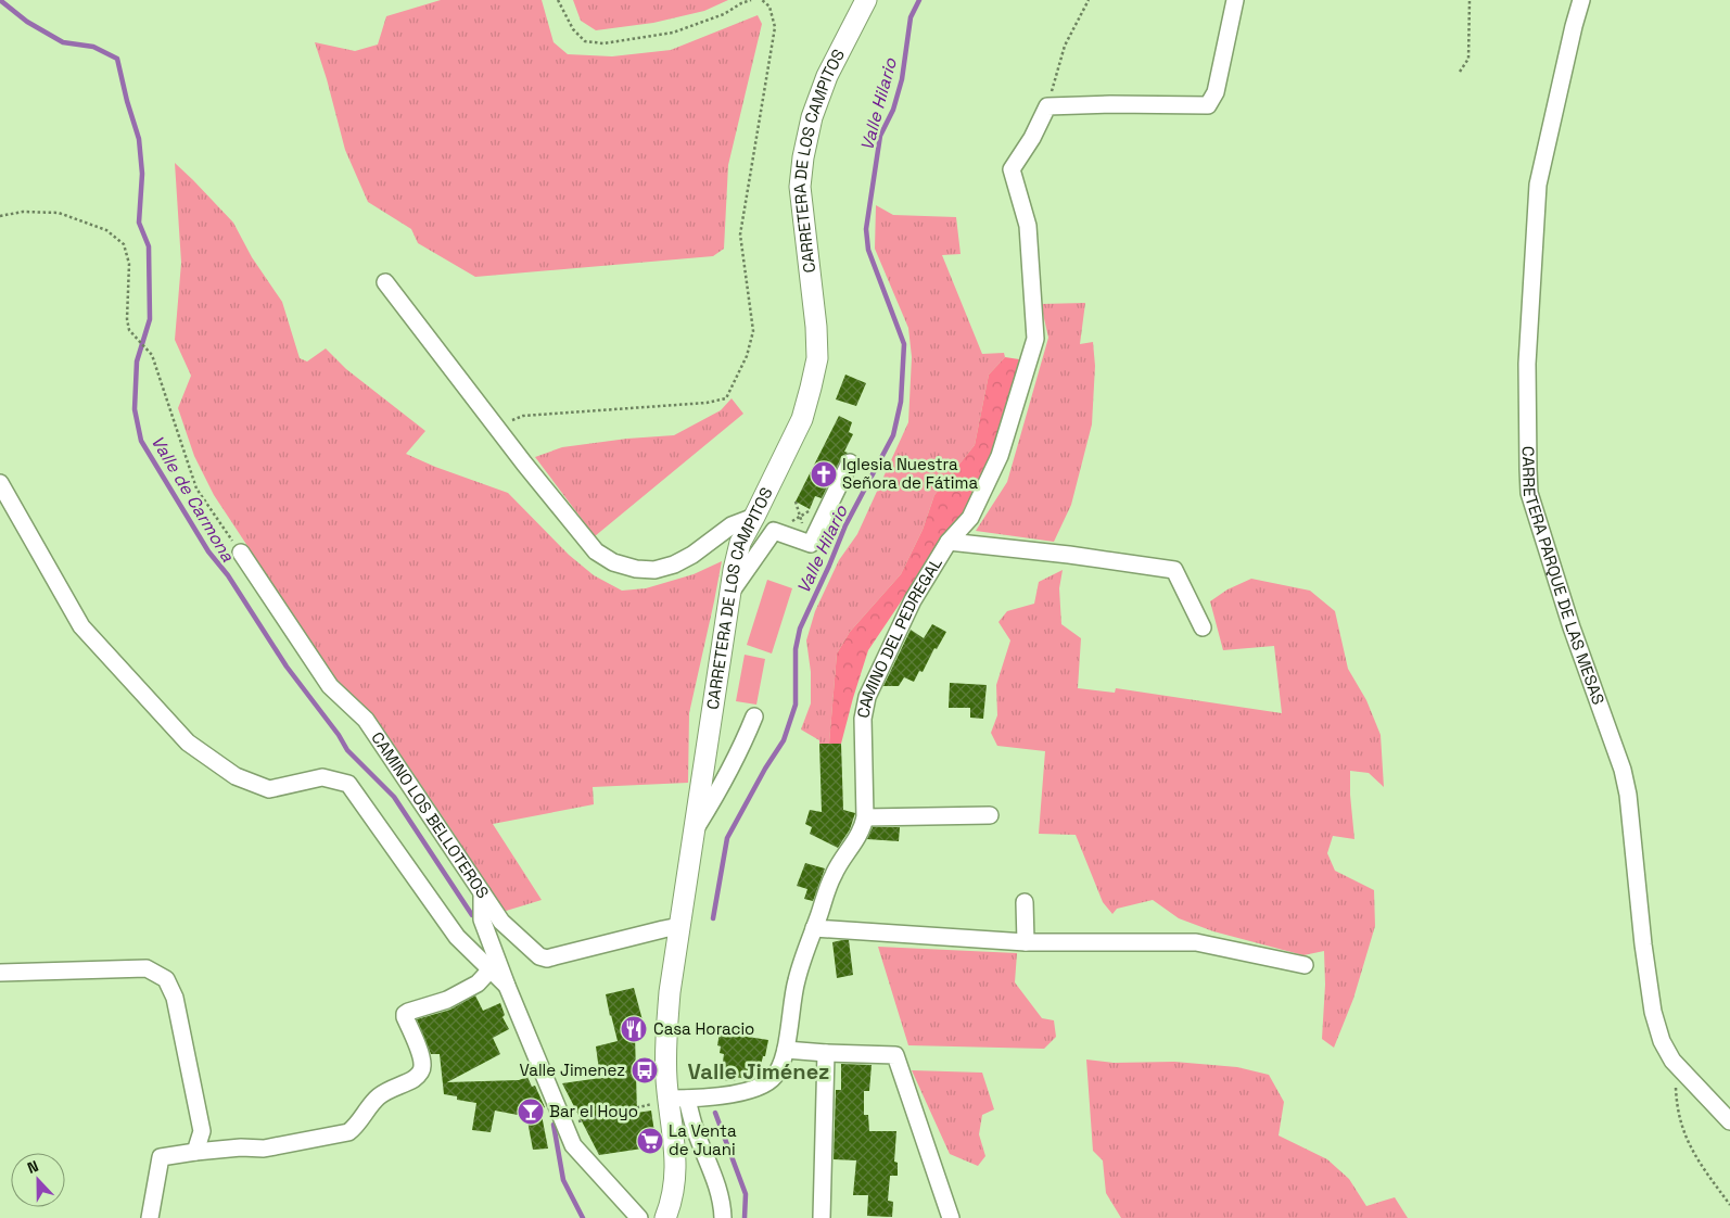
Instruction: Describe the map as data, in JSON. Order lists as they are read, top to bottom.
{
  "streets": {
    "main road": ["CARRETERA DE LOS CAMPITOS"],
    "street": ["CARRETERA PARQUE DE LAS MESAS", "CAMINO DEL PEDREGAL", "CAMINO LOS BELLOTEROS"]
  },
  "crossings": [
    ["CARRETERA DE LOS CAMPITOS", "CAMINO DEL PEDREGAL"],
    ["CARRETERA DE LOS CAMPITOS", "CAMINO LOS BELLOTEROS"]
  ],
  "districts": ["Valle Jiménez"],
  "water": ["Valle Hilario", "Valle de Carmona"],
  "places": {
    "church": ["Iglesia Nuestra Señora de Fátima"],
    "restaurant": ["Casa Horacio"],
    "bus stop": ["Valle Jimenez"],
    "bar": ["Bar el Hoyo"],
    "supermarket": ["La Venta de Juani"]
  },
  "north": "top"
}
